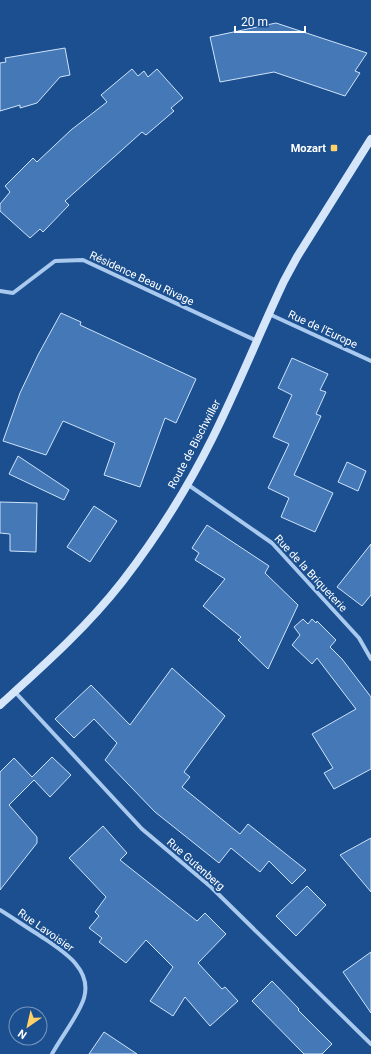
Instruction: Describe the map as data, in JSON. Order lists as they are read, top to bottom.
{
  "streets": {
    "main road": ["Route de Bischwiller"],
    "street": [
      "Résidence Beau Rivage",
      "Rue de l'Europe",
      "Rue de la Briqueterie",
      "Rue Gutenberg",
      "Rue Lavoisier"
    ]
  },
  "crossings": [
    ["Résidence Beau Rivage", "Route de Bischwiller"],
    ["Rue de l'Europe", "Route de Bischwiller"],
    ["Route de Bischwiller", "Rue de la Briqueterie"],
    ["Route de Bischwiller", "Rue Gutenberg"]
  ],
  "places": {
    "transit": ["Mozart"]
  },
  "scale_bar": "20 m",
  "north": "bottom left"
}
